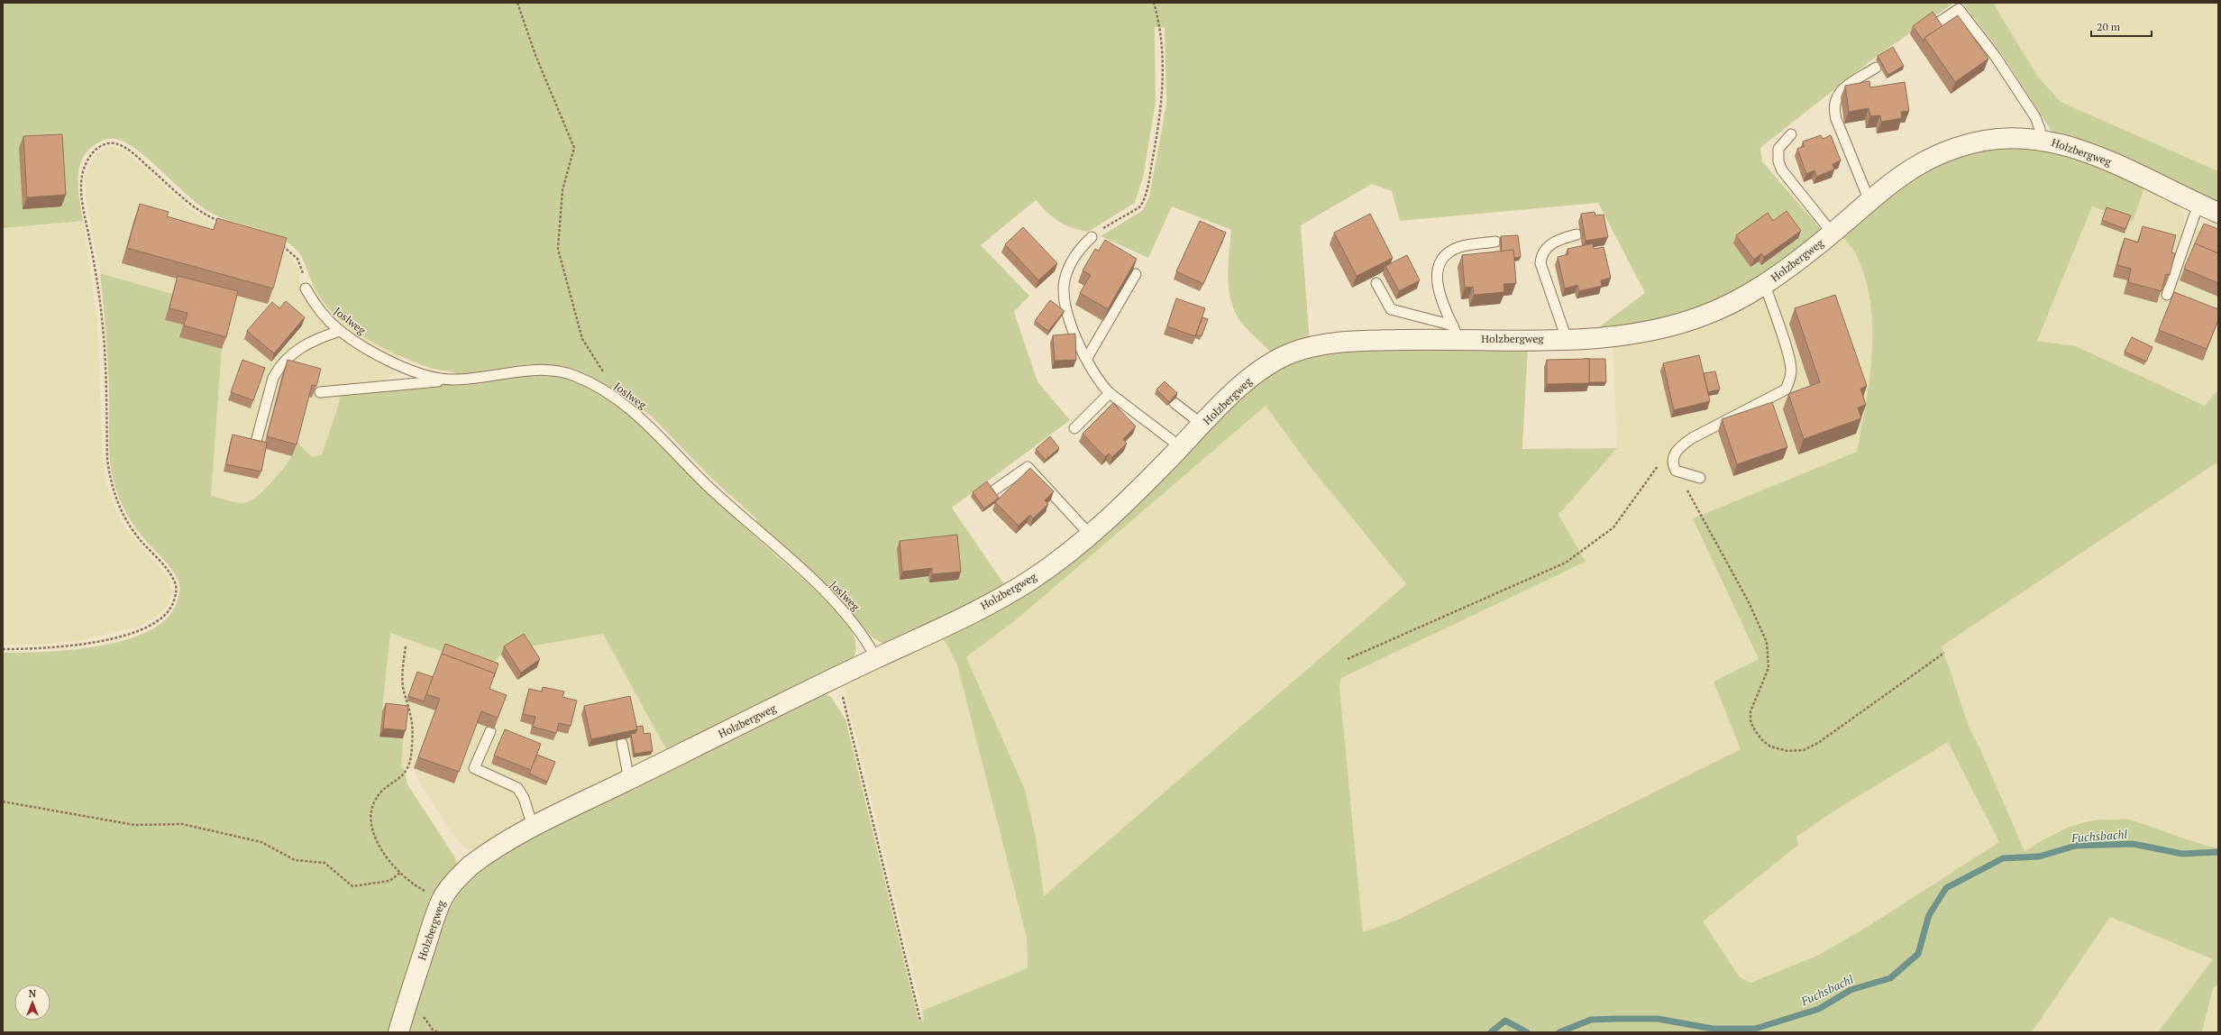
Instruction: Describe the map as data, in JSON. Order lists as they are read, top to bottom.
{
  "streets": {
    "street": ["Holzbergweg"],
    "lane": ["Joslweg"]
  },
  "crossings": [
    ["Holzbergweg", "Joslweg"]
  ],
  "water": ["Fuchsbachl"],
  "scale_bar": "20 m",
  "north": "top"
}
